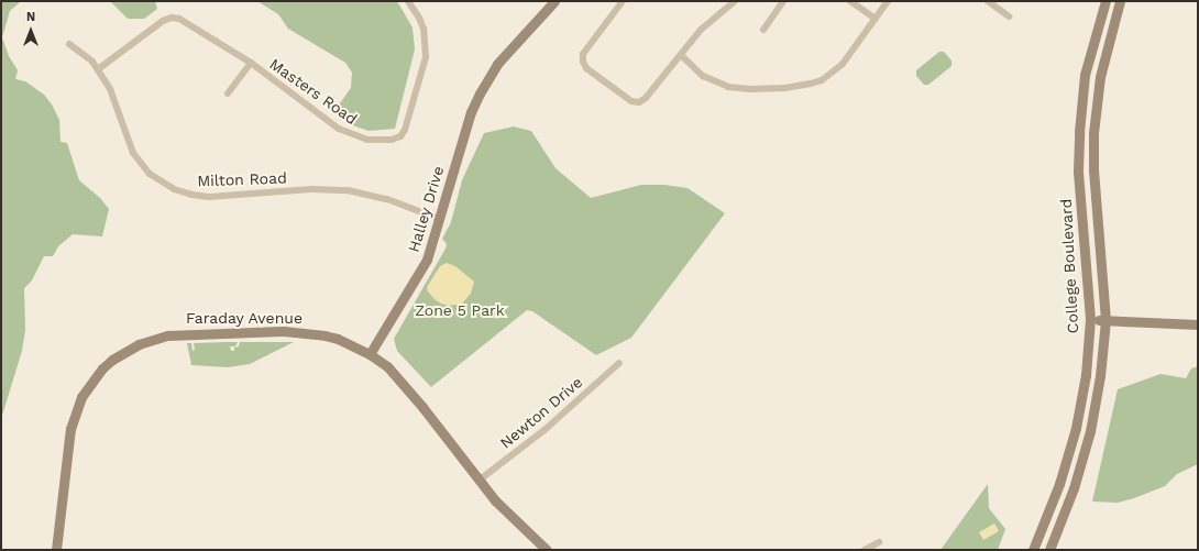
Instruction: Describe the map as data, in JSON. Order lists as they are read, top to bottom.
{
  "streets": {
    "main road": ["Halley Drive", "College Boulevard", "Faraday Avenue"],
    "street": ["Masters Road", "Milton Road", "Newton Drive"]
  },
  "crossings": [
    ["Masters Road", "Milton Road"],
    ["Milton Road", "Halley Drive"],
    ["Halley Drive", "Faraday Avenue"],
    ["Faraday Avenue", "Newton Drive"]
  ],
  "parks": ["Zone 5 Park"],
  "north": "top"
}
